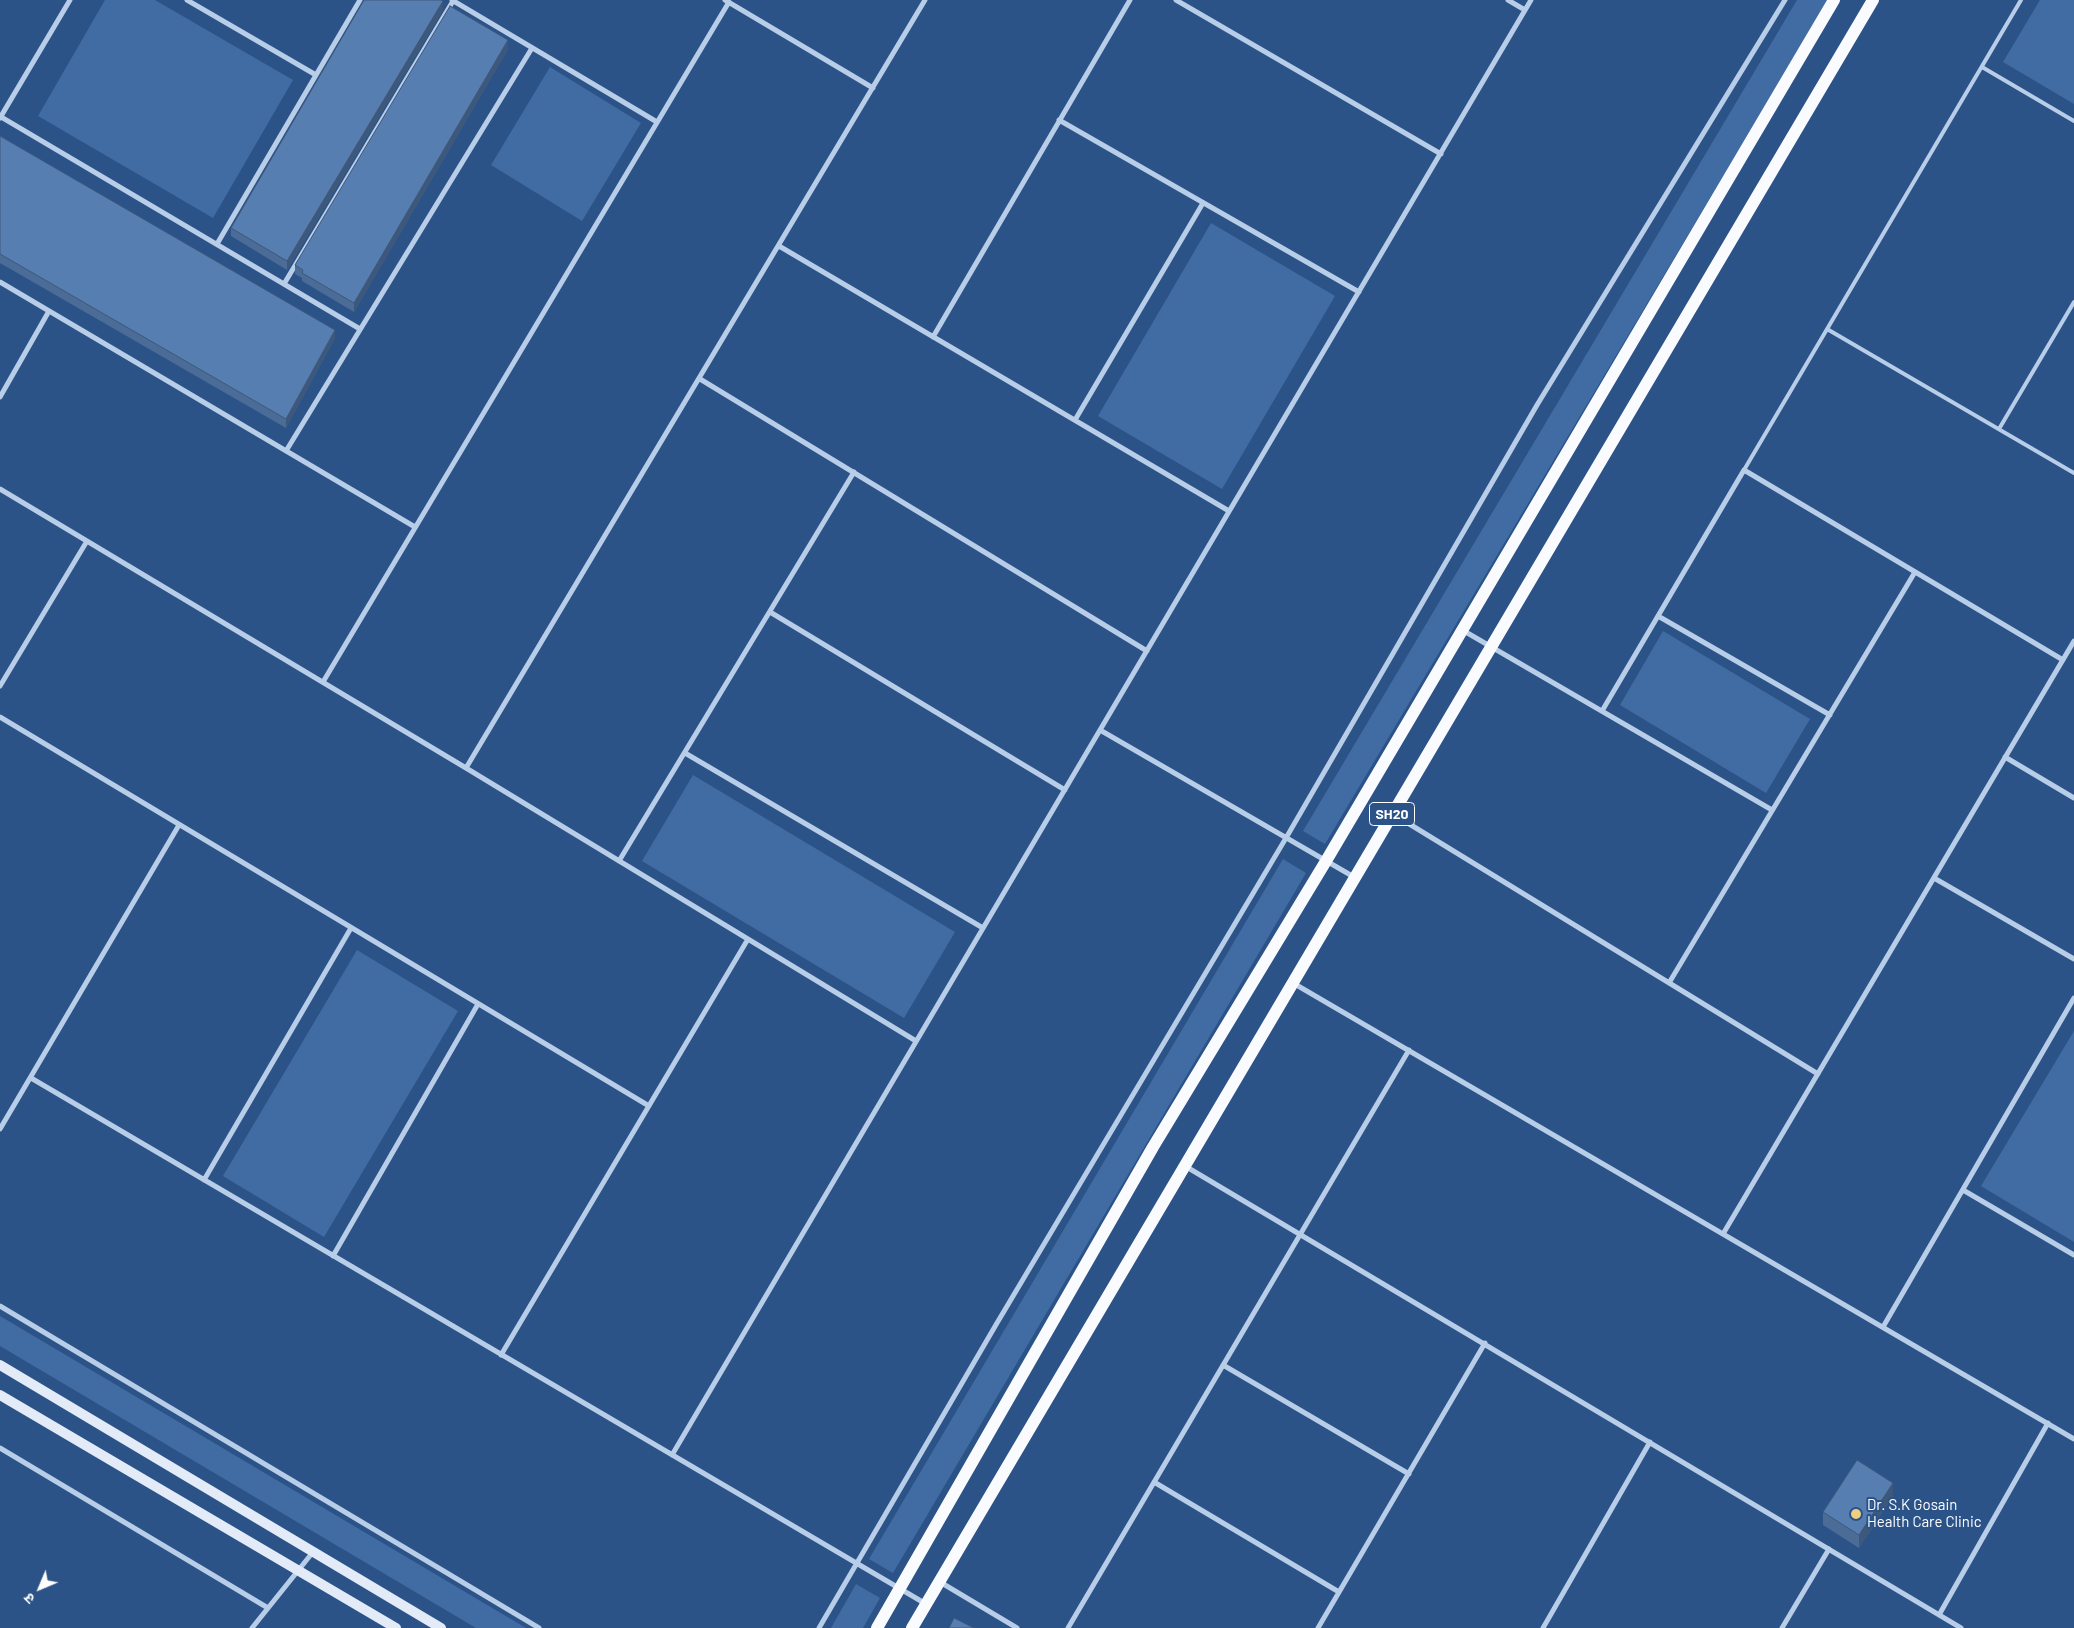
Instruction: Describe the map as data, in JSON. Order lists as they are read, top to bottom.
{
  "streets": {
    "main road": ["SH20"]
  },
  "places": ["Dr. S.K Gosain Health Care Clinic"],
  "north": "bottom left"
}
